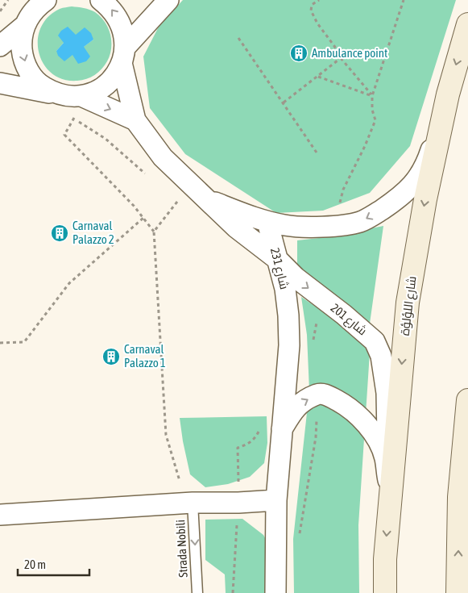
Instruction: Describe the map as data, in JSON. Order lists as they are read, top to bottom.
{
  "streets": {
    "main road": ["شارع اللؤلؤة"],
    "street": ["شارع 231", "شارع 201"],
    "lane": ["Strada Nobili"]
  },
  "crossings": [
    ["شارع 231", "شارع 201"],
    ["شارع اللؤلؤة", "شارع 201"]
  ],
  "one_way": ["Strada Nobili"],
  "places": {
    "building": ["Ambulance point", "Carnaval Palazzo 2", "Carnaval Palazzo 1"]
  },
  "scale_bar": "20 m"
}
